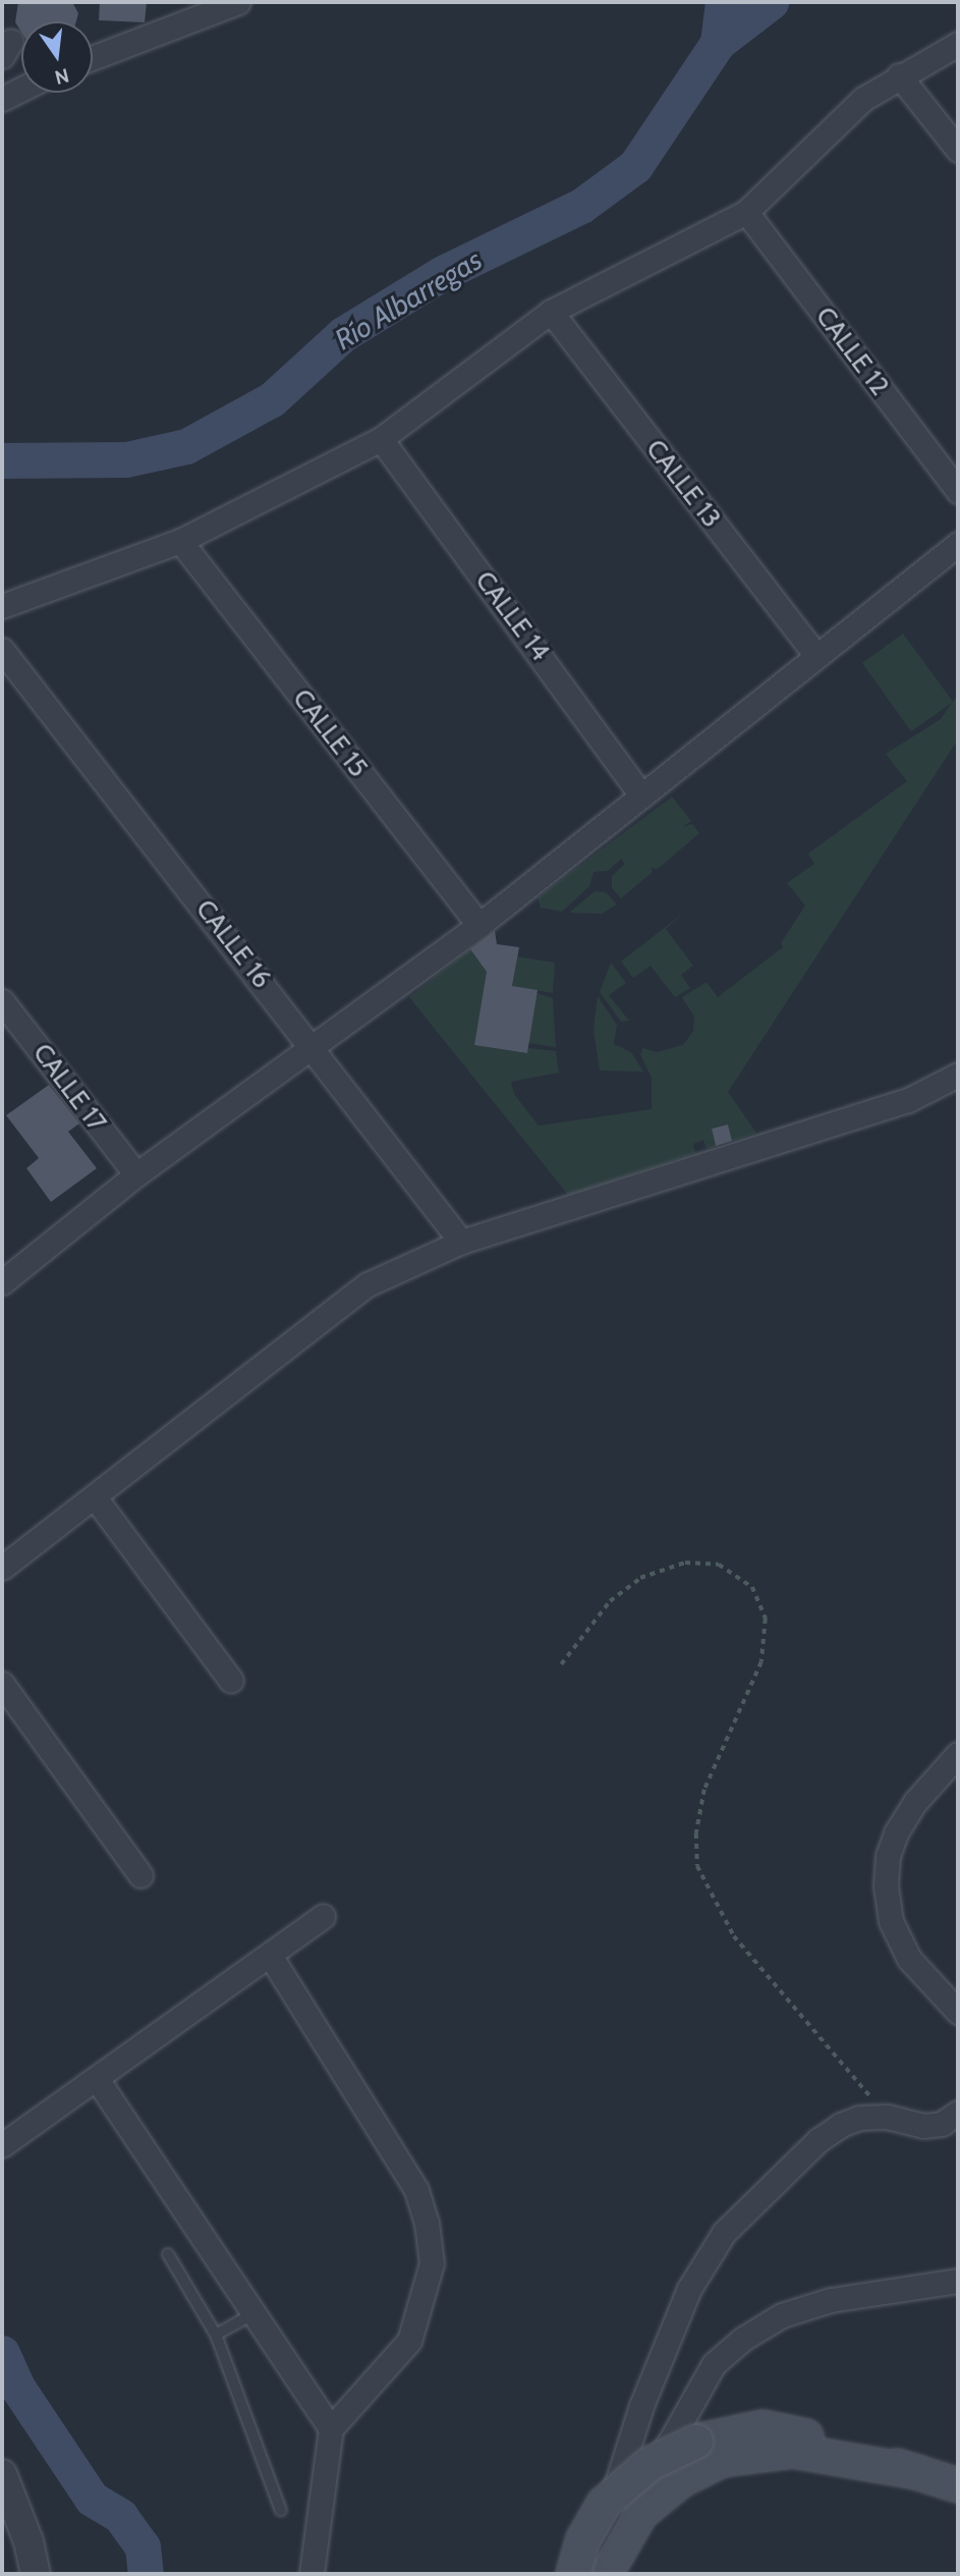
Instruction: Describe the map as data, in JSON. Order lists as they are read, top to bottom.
{
  "streets": {
    "street": [
      "CALLE 12",
      "CALLE 13",
      "CALLE 14",
      "CALLE 15",
      "CALLE 16",
      "CALLE 17"
    ]
  },
  "water": ["Río Albarregas"],
  "north": "bottom"
}
